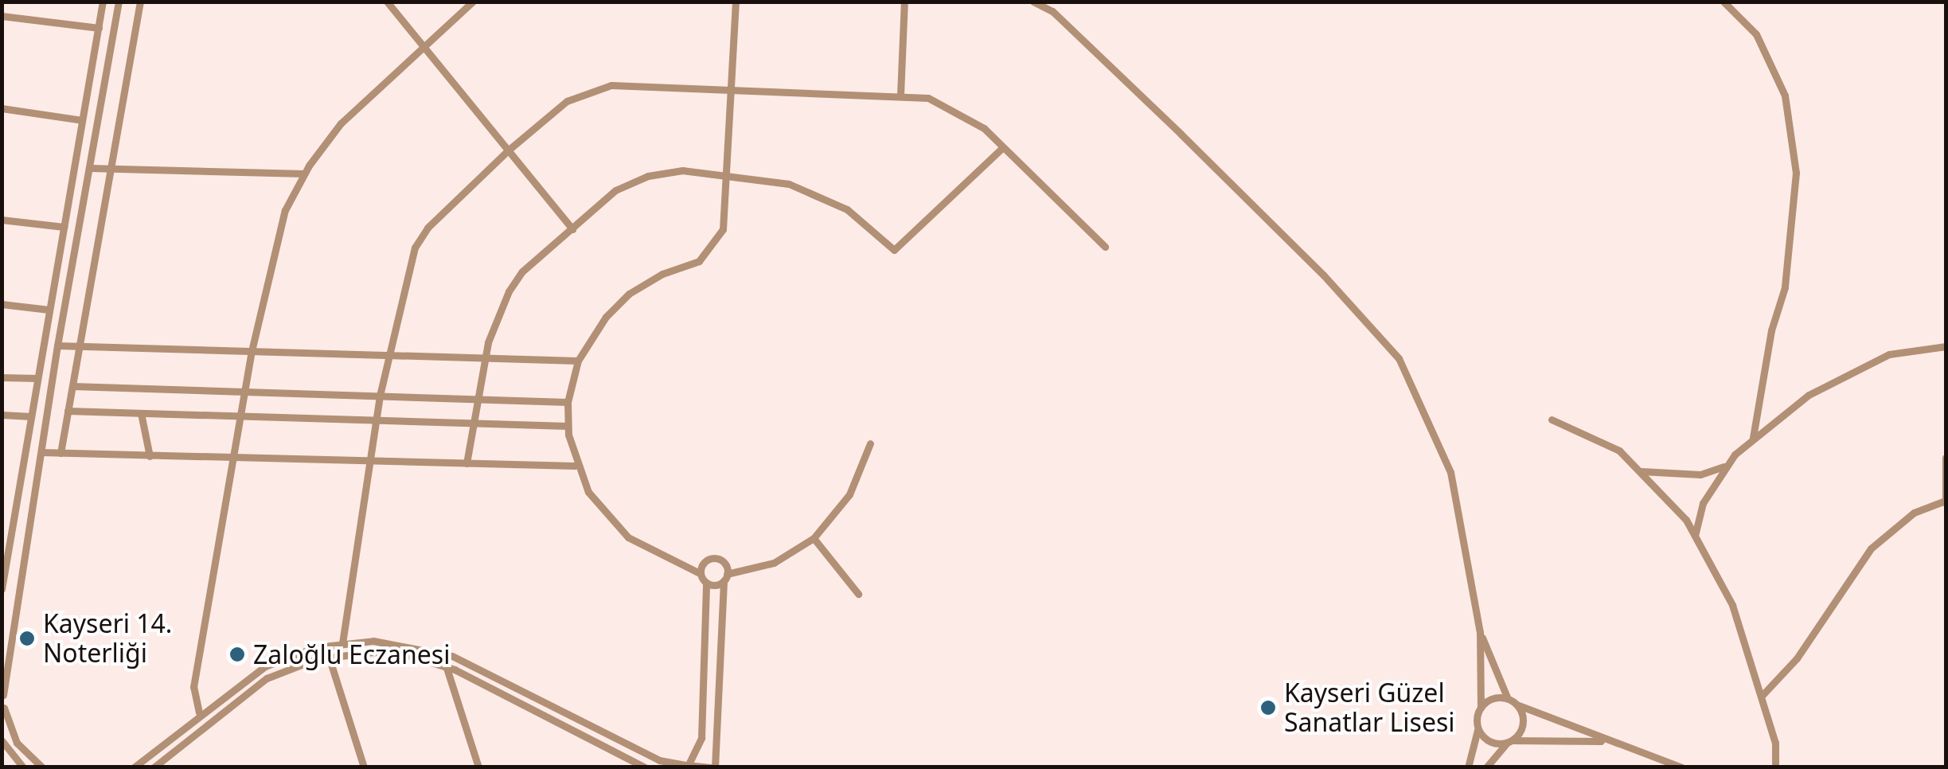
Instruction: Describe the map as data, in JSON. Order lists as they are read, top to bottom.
{
  "places": ["Kayseri 14. Noterliği", "Zaloğlu Eczanesi", "Kayseri Güzel Sanatlar Lisesi"]
}
